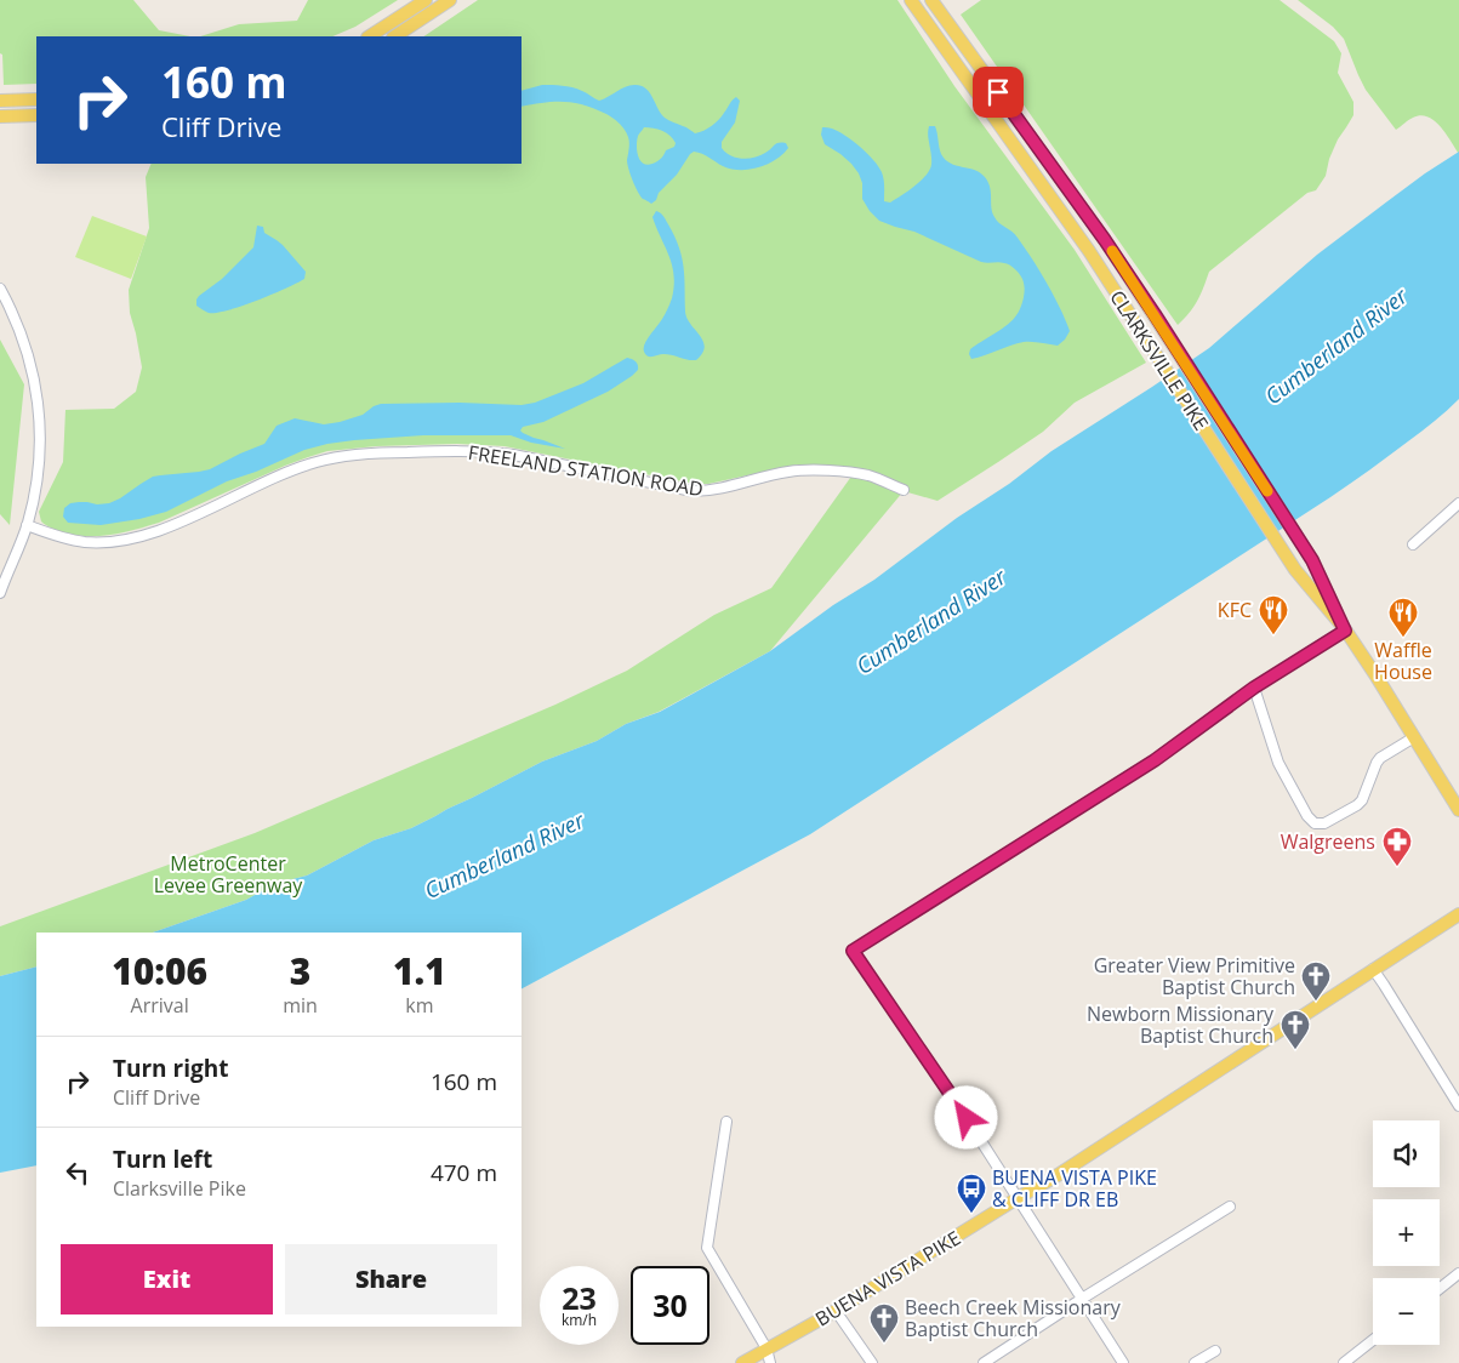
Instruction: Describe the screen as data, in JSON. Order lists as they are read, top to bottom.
{
  "streets": {
    "main road": ["CLARKSVILLE PIKE", "BUENA VISTA PIKE"],
    "street": ["FREELAND STATION ROAD"]
  },
  "water": ["Cumberland River"],
  "parks": ["MetroCenter Levee Greenway"],
  "places": {
    "restaurant": ["KFC", "Waffle House"],
    "pharmacy": ["Walgreens"],
    "church": ["Greater View Primitive Baptist Church", "Newborn Missionary Baptist Church", "Beech Creek Missionary Baptist Church"],
    "bus stop": ["BUENA VISTA PIKE & CLIFF DR EB"]
  },
  "page": {
    "turn": ["160 m", "Cliff Drive"],
    "eta": [
      "10:06",
      "Arrival",
      "3",
      "min",
      "1.1",
      "km"
    ],
    "list": [
      {
        "name": "Turn right",
        "note": "Cliff Drive",
        "value": "160 m"
      },
      {
        "name": "Turn left",
        "note": "Clarksville Pike",
        "value": "470 m"
      }
    ],
    "map_buttons": ["+", "−"],
    "buttons": ["Exit", "Share"],
    "speed": "23 km/h",
    "limit": "30"
  }
}
